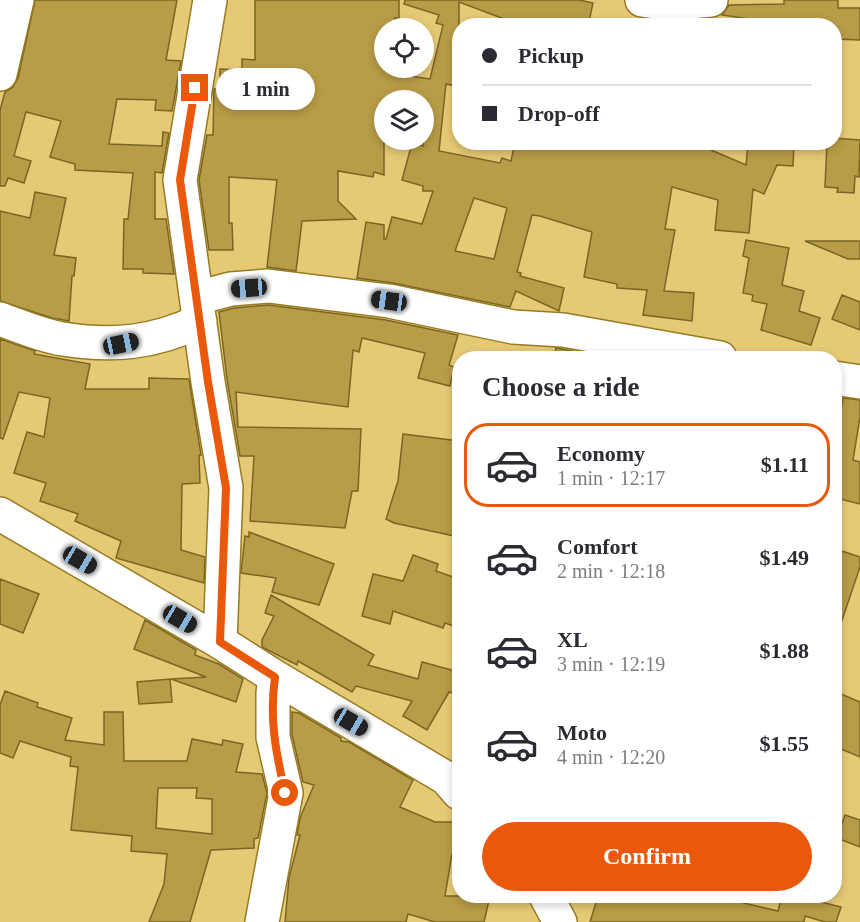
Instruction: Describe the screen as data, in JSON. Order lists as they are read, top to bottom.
{
  "page": {
    "banner": ["Pickup", "Drop-off"],
    "bubble": "1 min",
    "heading": "Choose a ride",
    "list": [
      {
        "name": "Economy",
        "note": "1 min · 12:17",
        "value": "$1.11"
      },
      {
        "name": "Comfort",
        "note": "2 min · 12:18",
        "value": "$1.49"
      },
      {
        "name": "XL",
        "note": "3 min · 12:19",
        "value": "$1.88"
      },
      {
        "name": "Moto",
        "note": "4 min · 12:20",
        "value": "$1.55"
      }
    ],
    "buttons": "Confirm"
  }
}
